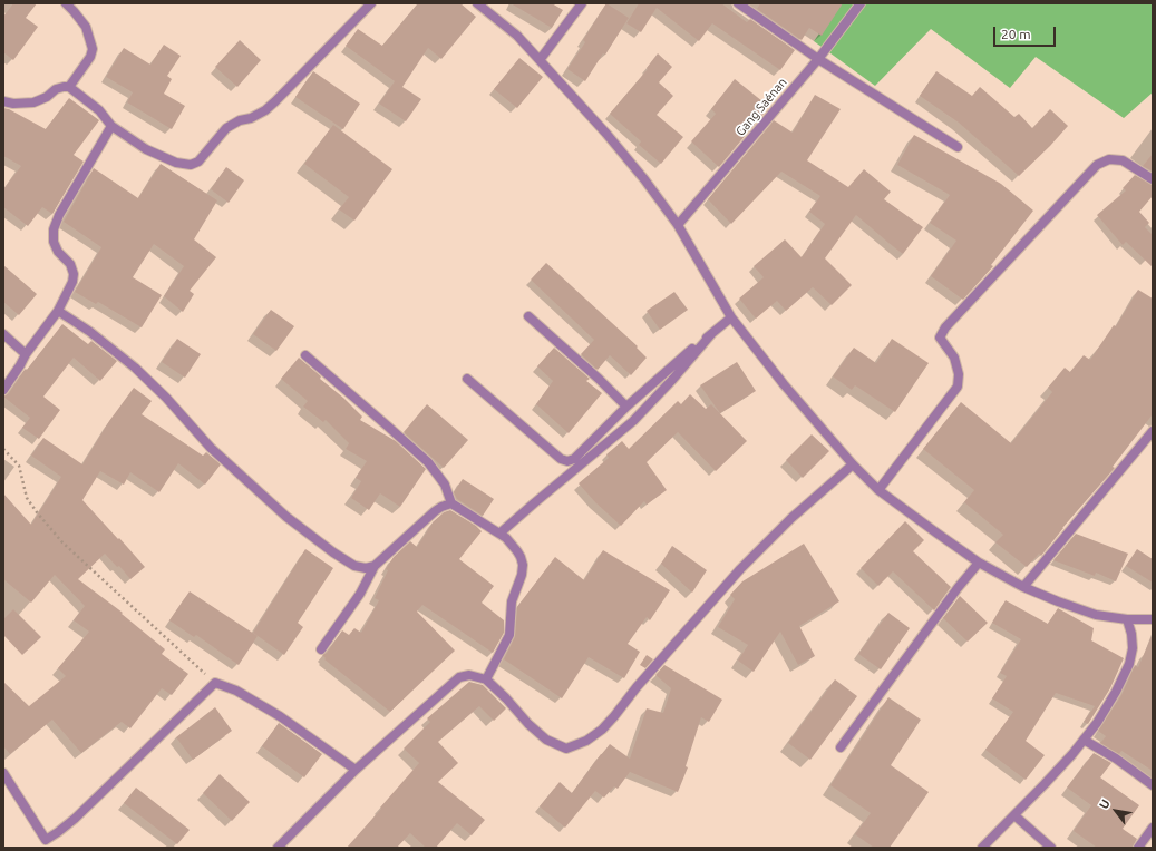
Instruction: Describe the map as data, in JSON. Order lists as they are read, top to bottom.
{
  "streets": {
    "street": ["Gang Saénan"]
  },
  "scale_bar": "20 m",
  "north": "top left"
}
